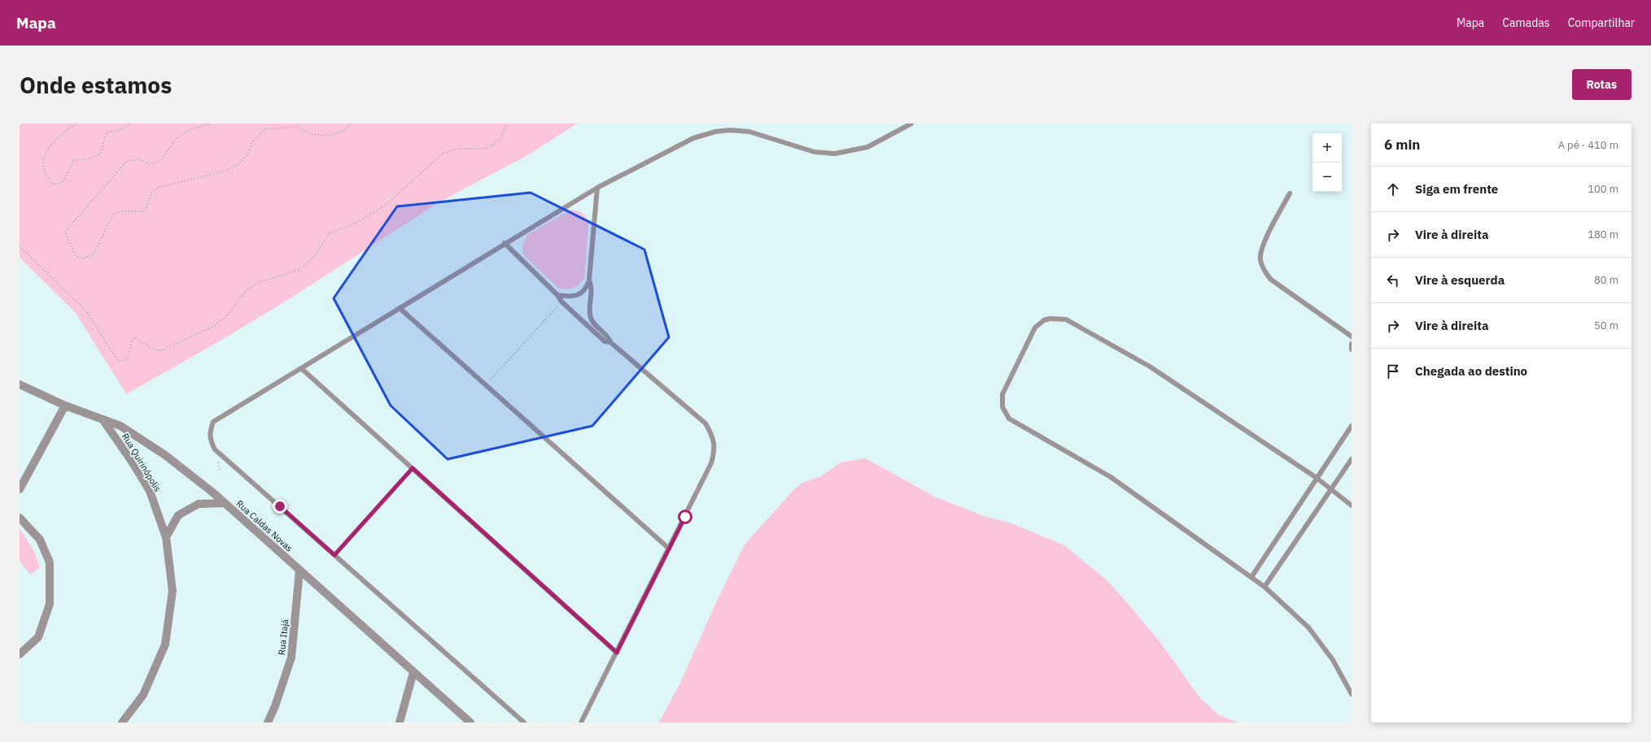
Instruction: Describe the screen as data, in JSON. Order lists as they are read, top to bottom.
{
  "streets": {
    "street": ["Rua Quirinópolis", "Rua Caldas Novas", "Rua Itajá"]
  },
  "crossings": [
    ["Rua Quirinópolis", "Rua Caldas Novas"],
    ["Rua Caldas Novas", "Rua Itajá"]
  ],
  "page": {
    "header": "Mapa",
    "nav": ["Mapa", "Camadas", "Compartilhar"],
    "buttons": "Rotas",
    "title": "Onde estamos",
    "heading": ["6 min", "A pé · 410 m"],
    "map_buttons": ["+", "−"],
    "list": [
      ["Siga em frente", "100 m"],
      ["Vire à direita", "180 m"],
      ["Vire à esquerda", "80 m"],
      ["Vire à direita", "50 m"],
      "Chegada ao destino"
    ]
  }
}
